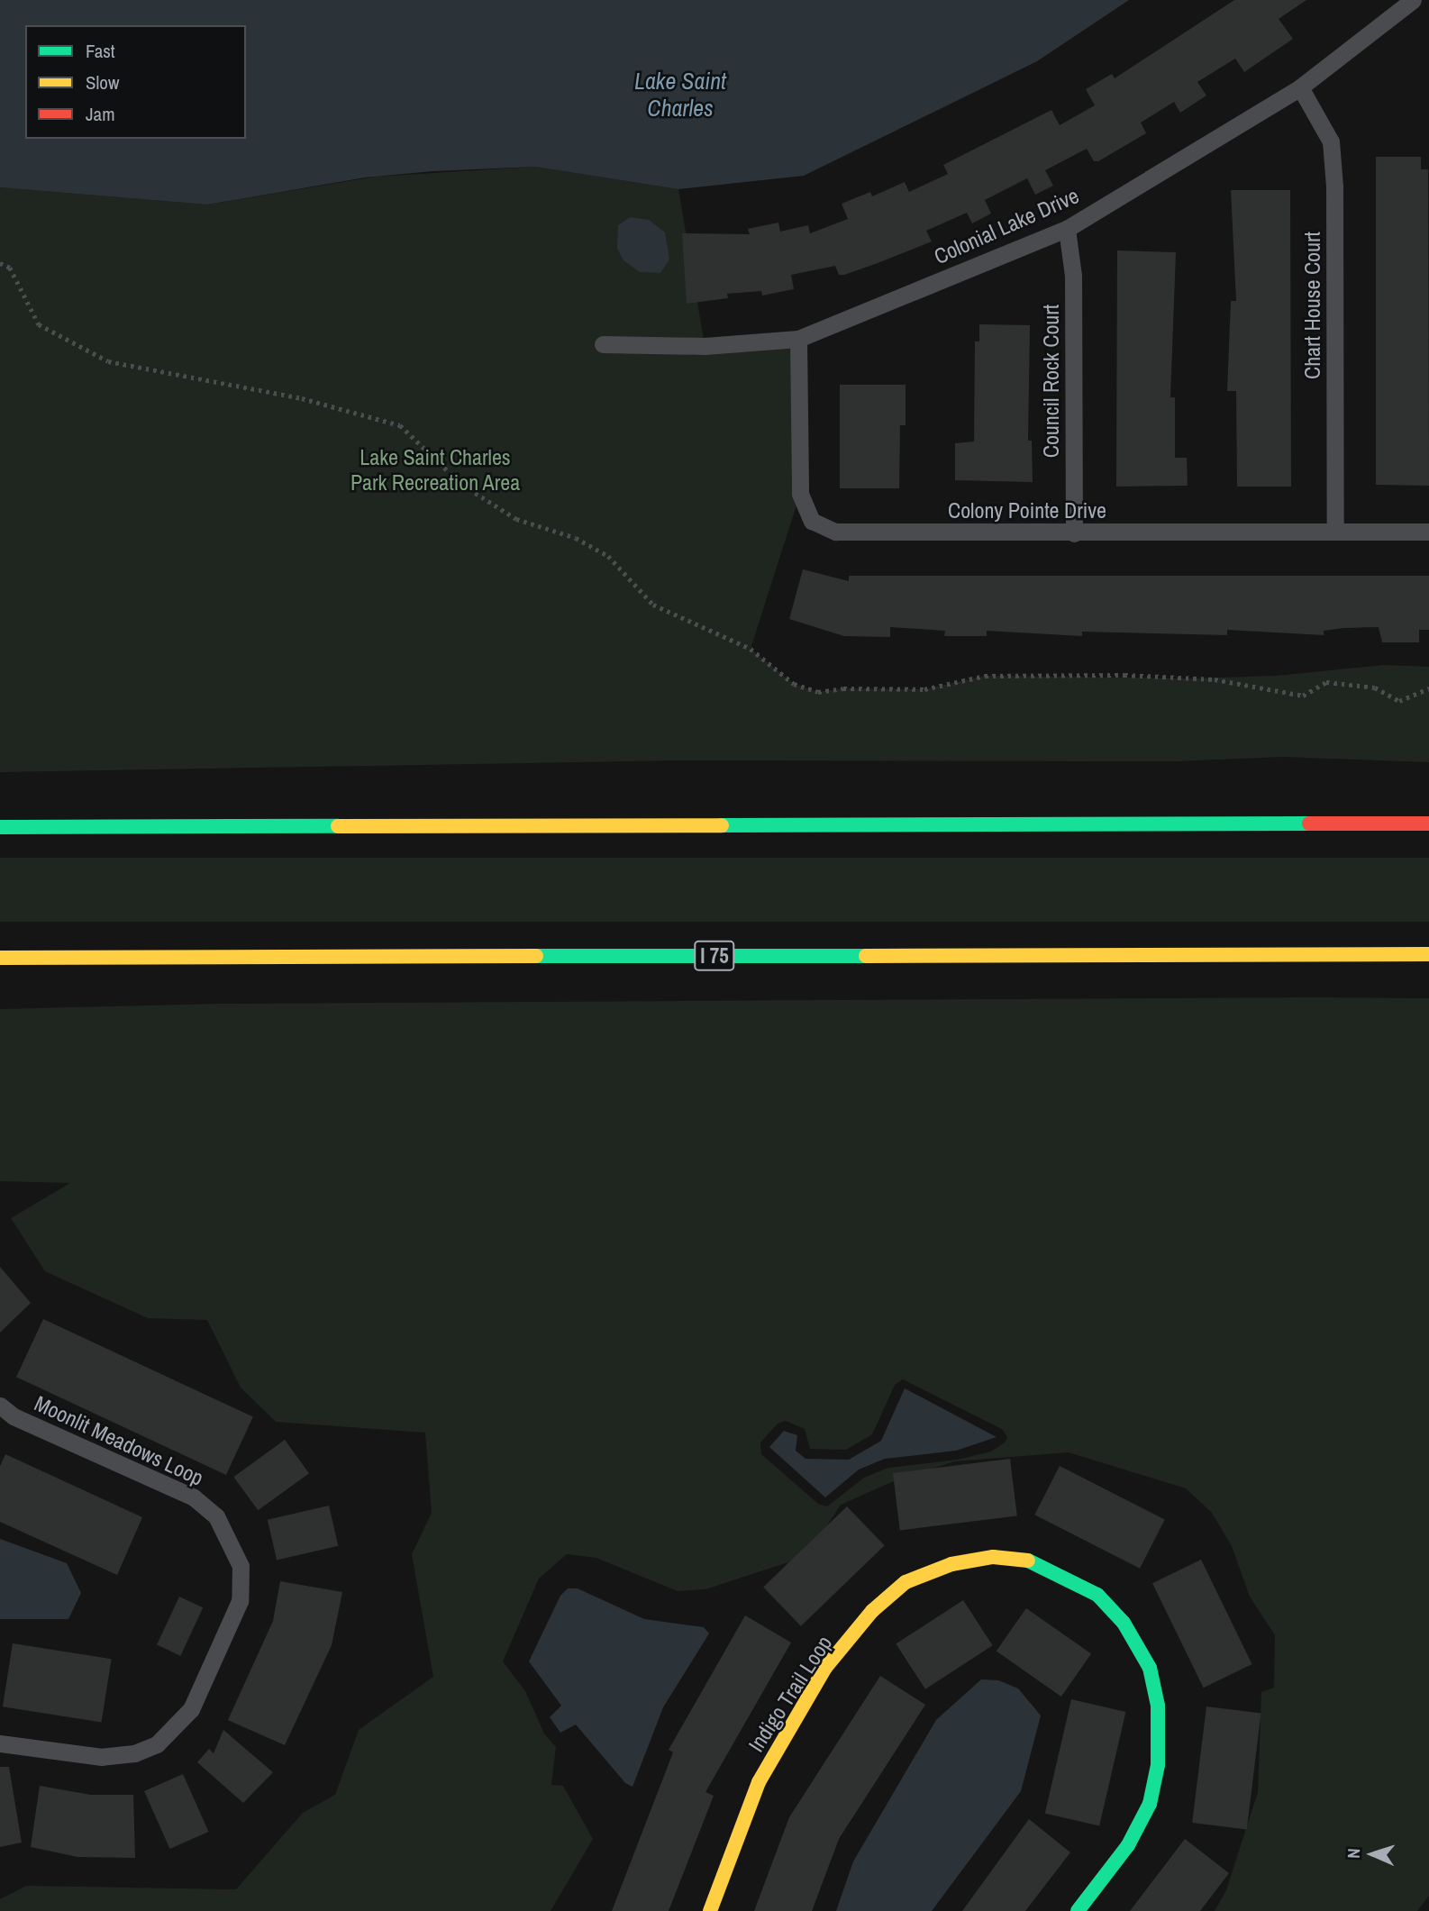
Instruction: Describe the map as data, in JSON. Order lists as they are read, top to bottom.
{
  "streets": {
    "main road": ["I 75", "Indigo Trail Loop"],
    "street": [
      "Colonial Lake Drive",
      "Chart House Court",
      "Council Rock Court",
      "Colony Pointe Drive",
      "Moonlit Meadows Loop"
    ]
  },
  "crossings": [
    ["Colonial Lake Drive", "Chart House Court"],
    ["Colonial Lake Drive", "Council Rock Court"],
    ["Colonial Lake Drive", "Colony Pointe Drive"],
    ["Chart House Court", "Colony Pointe Drive"],
    ["Council Rock Court", "Colony Pointe Drive"]
  ],
  "water": ["Lake Saint Charles"],
  "parks": ["Lake Saint Charles Park Recreation Area"],
  "legend": ["Fast", "Slow", "Jam"],
  "north": "left"
}
